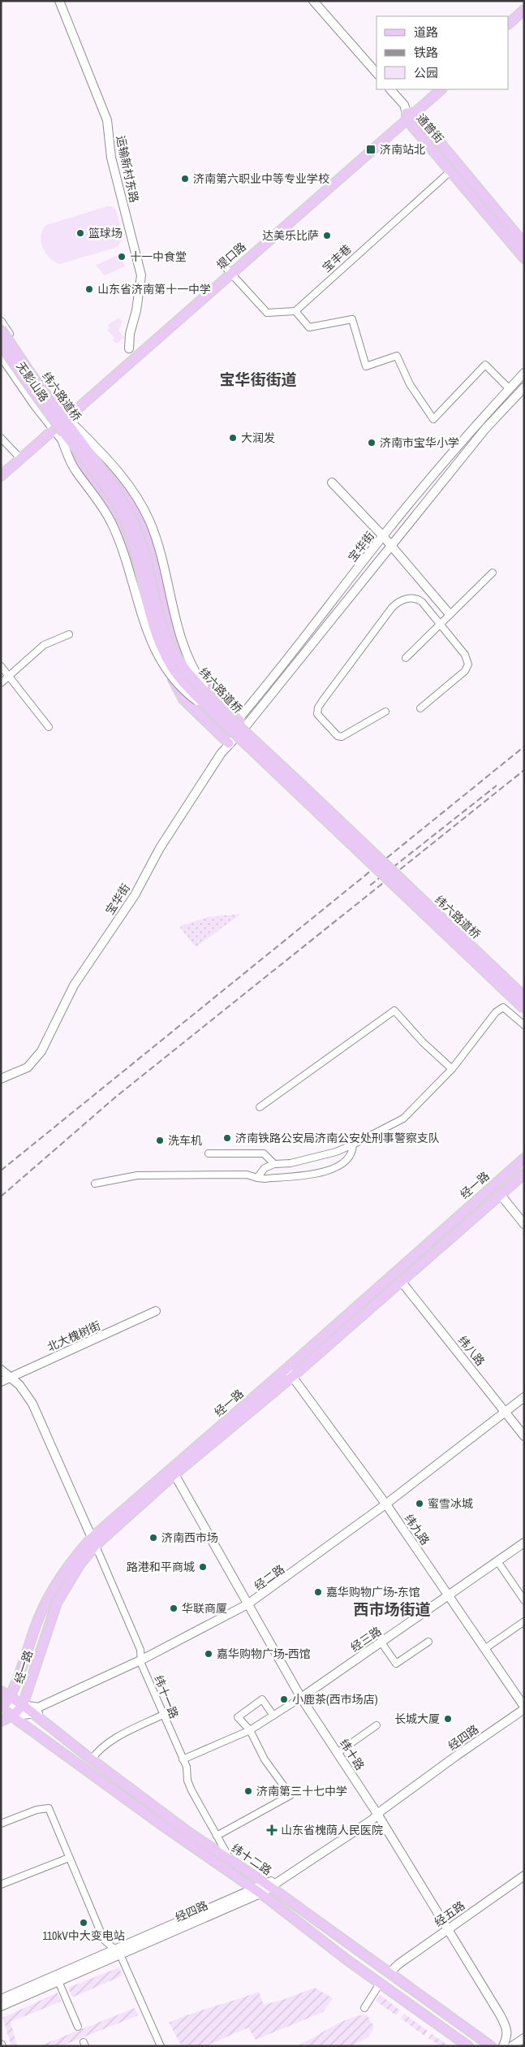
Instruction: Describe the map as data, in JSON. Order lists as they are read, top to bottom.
{
  "streets": {
    "main road": [
      "通普街",
      "堤口路",
      "纬六路道桥",
      "经一路",
      "经二路",
      "纬十二路"
    ],
    "street": [
      "运输新村东路",
      "宝丰巷",
      "无影山路",
      "宝华街",
      "北大槐树街",
      "纬八路",
      "纬九路",
      "经三路",
      "纬十一路",
      "经四路",
      "纬十路",
      "经五路"
    ]
  },
  "crossings": [
    ["通普街", "堤口路"],
    ["通普街", "宝丰巷"],
    ["堤口路", "无影山路"],
    ["无影山路", "纬六路道桥"],
    ["经一路", "纬八路"],
    ["经一路", "纬九路"],
    ["经一路", "经二路"],
    ["经一路", "纬十一路"],
    ["经一路", "纬十路"],
    ["经一路", "纬十二路"],
    ["纬八路", "经二路"],
    ["纬九路", "经二路"],
    ["纬九路", "经三路"],
    ["纬九路", "经四路"],
    ["经二路", "纬十一路"],
    ["经二路", "纬十路"],
    ["经二路", "纬十二路"],
    ["经三路", "纬十路"],
    ["纬十一路", "纬十二路"],
    ["经四路", "纬十路"],
    ["经四路", "纬十二路"],
    ["纬十路", "经五路"],
    ["纬十二路", "经五路"]
  ],
  "districts": ["宝华街街道", "西市场街道"],
  "places": {
    "transit": ["济南站北"],
    "other": [
      "济南第六职业中等专业学校",
      "篮球场",
      "达美乐比萨",
      "十一中食堂",
      "山东省济南第十一中学",
      "大润发",
      "济南市宝华小学",
      "济南铁路公安局济南公安处刑事警察支队",
      "洗车机",
      "蜜雪冰城",
      "济南西市场",
      "路港和平商城",
      "嘉华购物广场-东馆",
      "华联商厦",
      "嘉华购物广场-西馆",
      "小鹿茶(西市场店)",
      "长城大厦",
      "济南第三十七中学",
      "110kV中大变电站"
    ],
    "health": ["山东省槐荫人民医院"]
  },
  "legend": ["道路", "铁路", "公园"]
}
